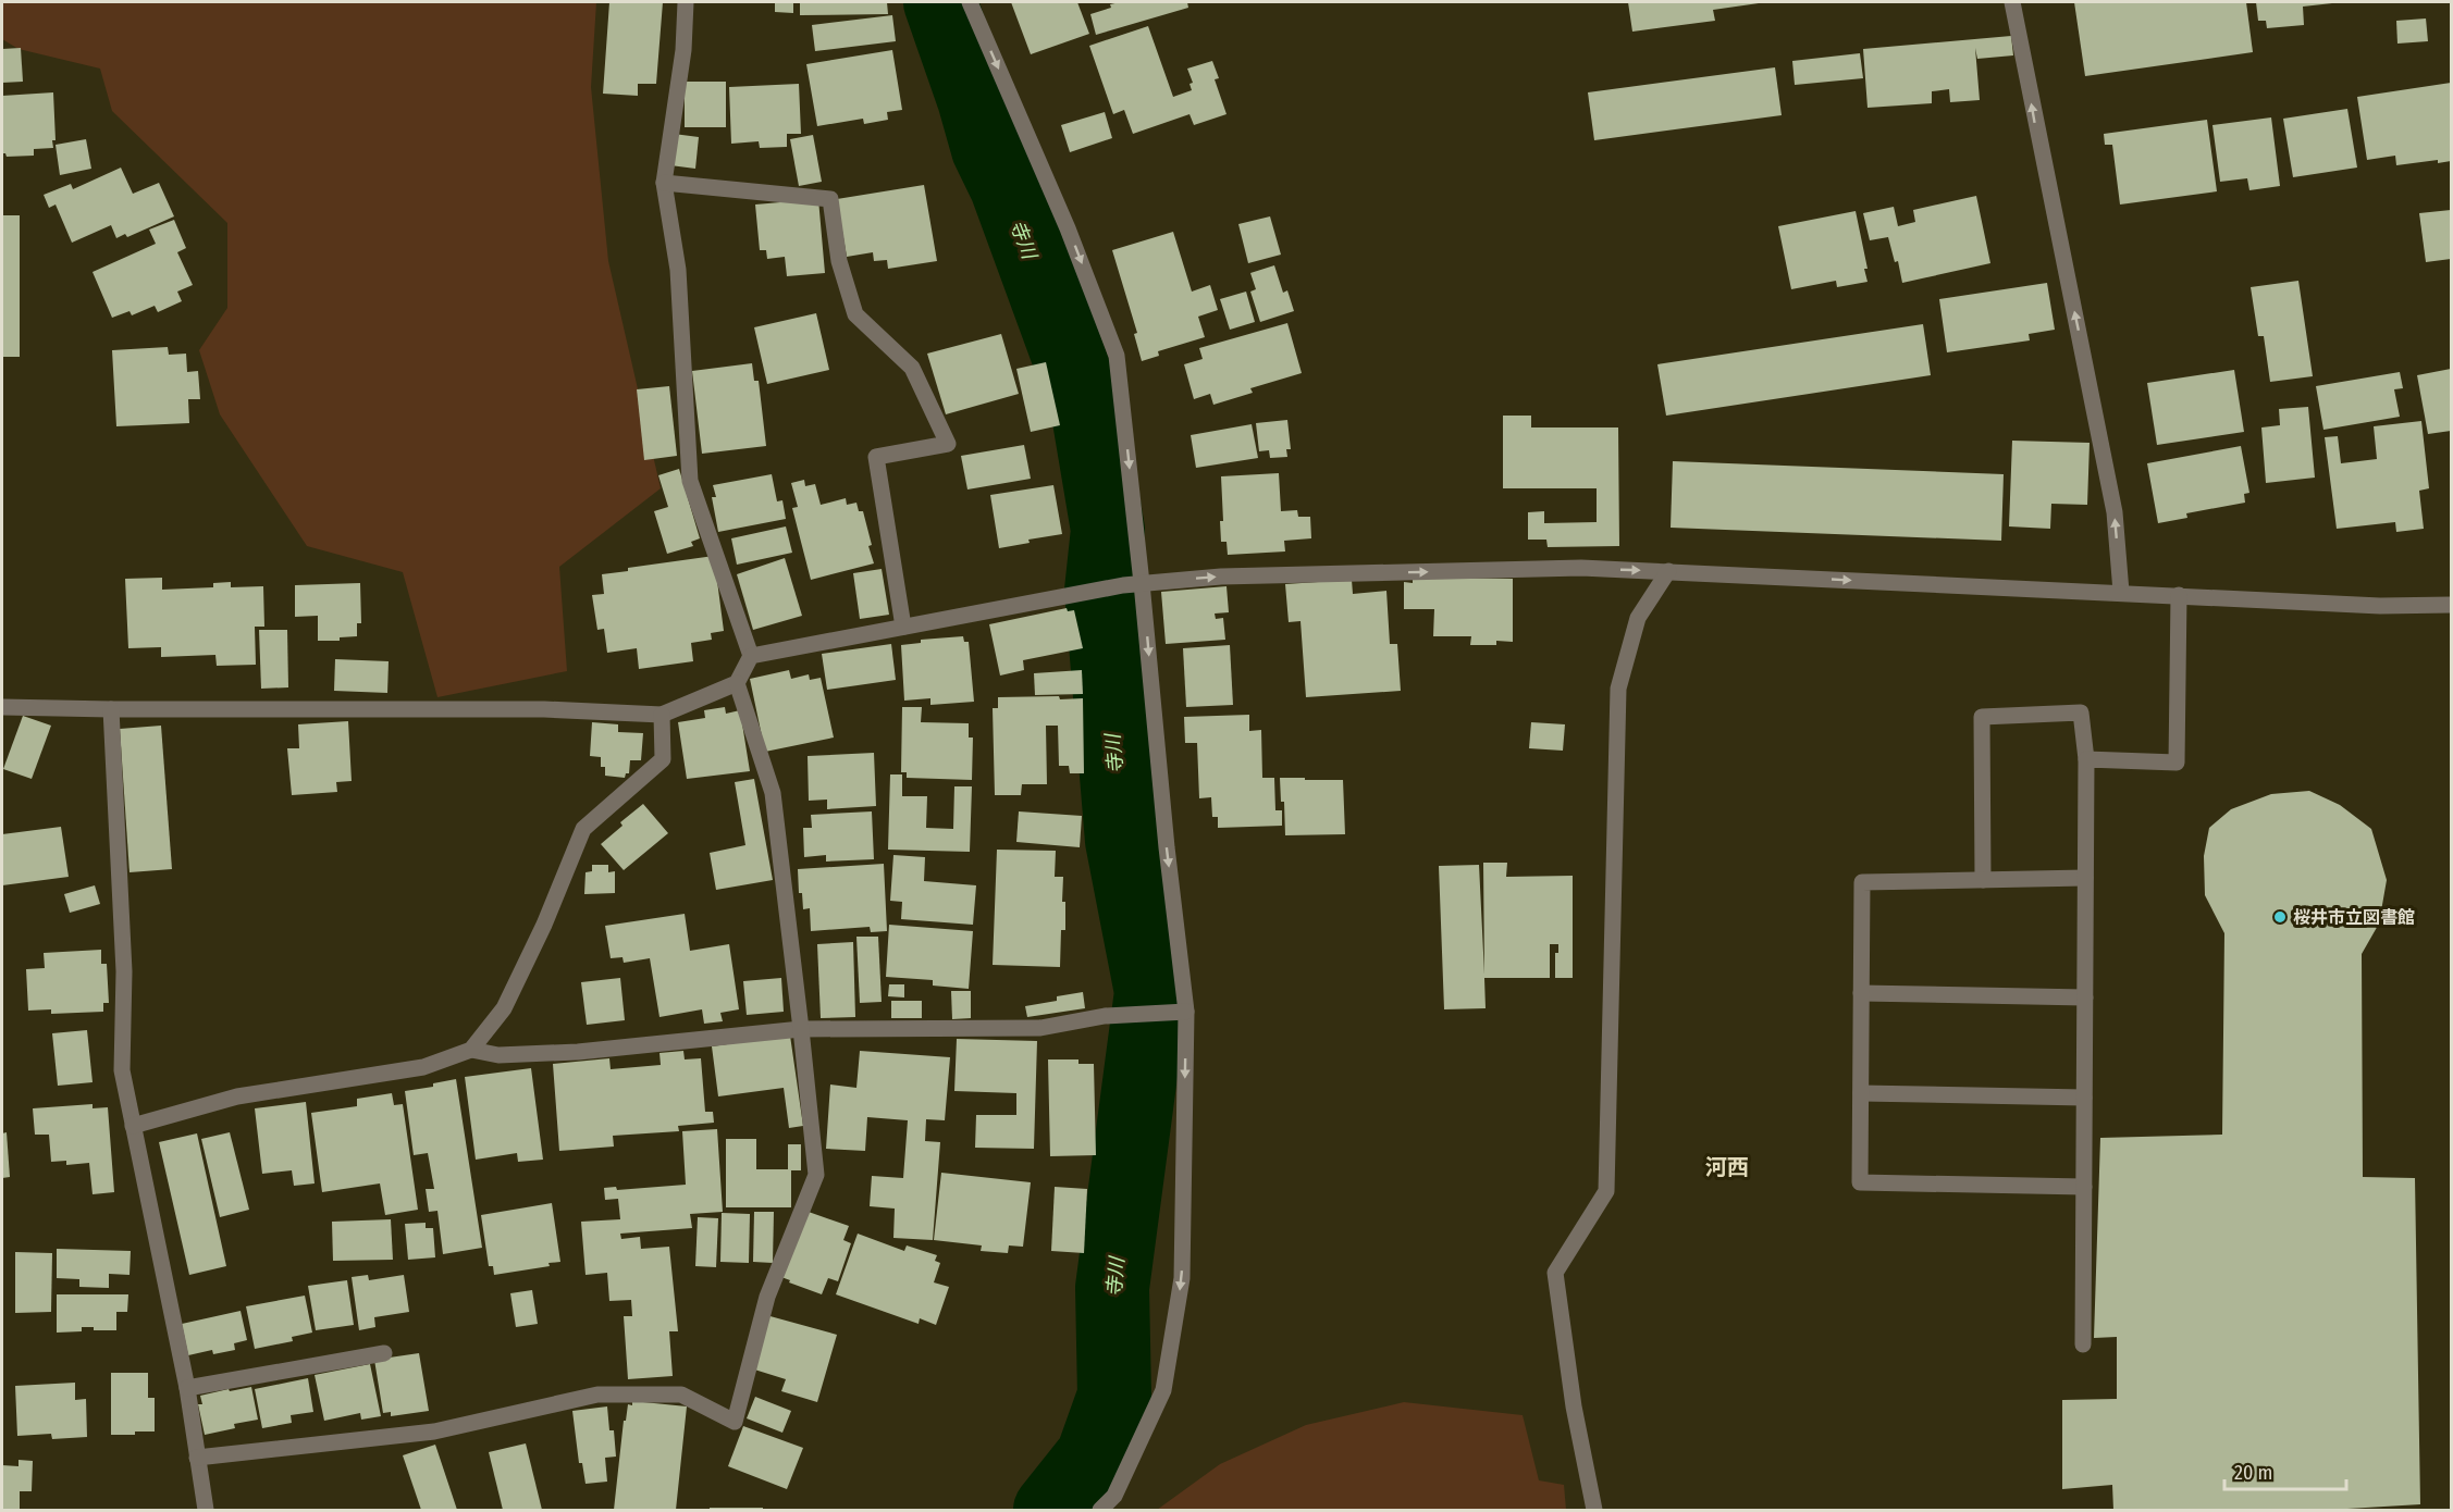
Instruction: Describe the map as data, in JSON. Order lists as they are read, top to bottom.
{
  "districts": ["河西"],
  "water": ["寺川"],
  "places": ["桜井市立図書館"],
  "scale_bar": "20 m"
}
